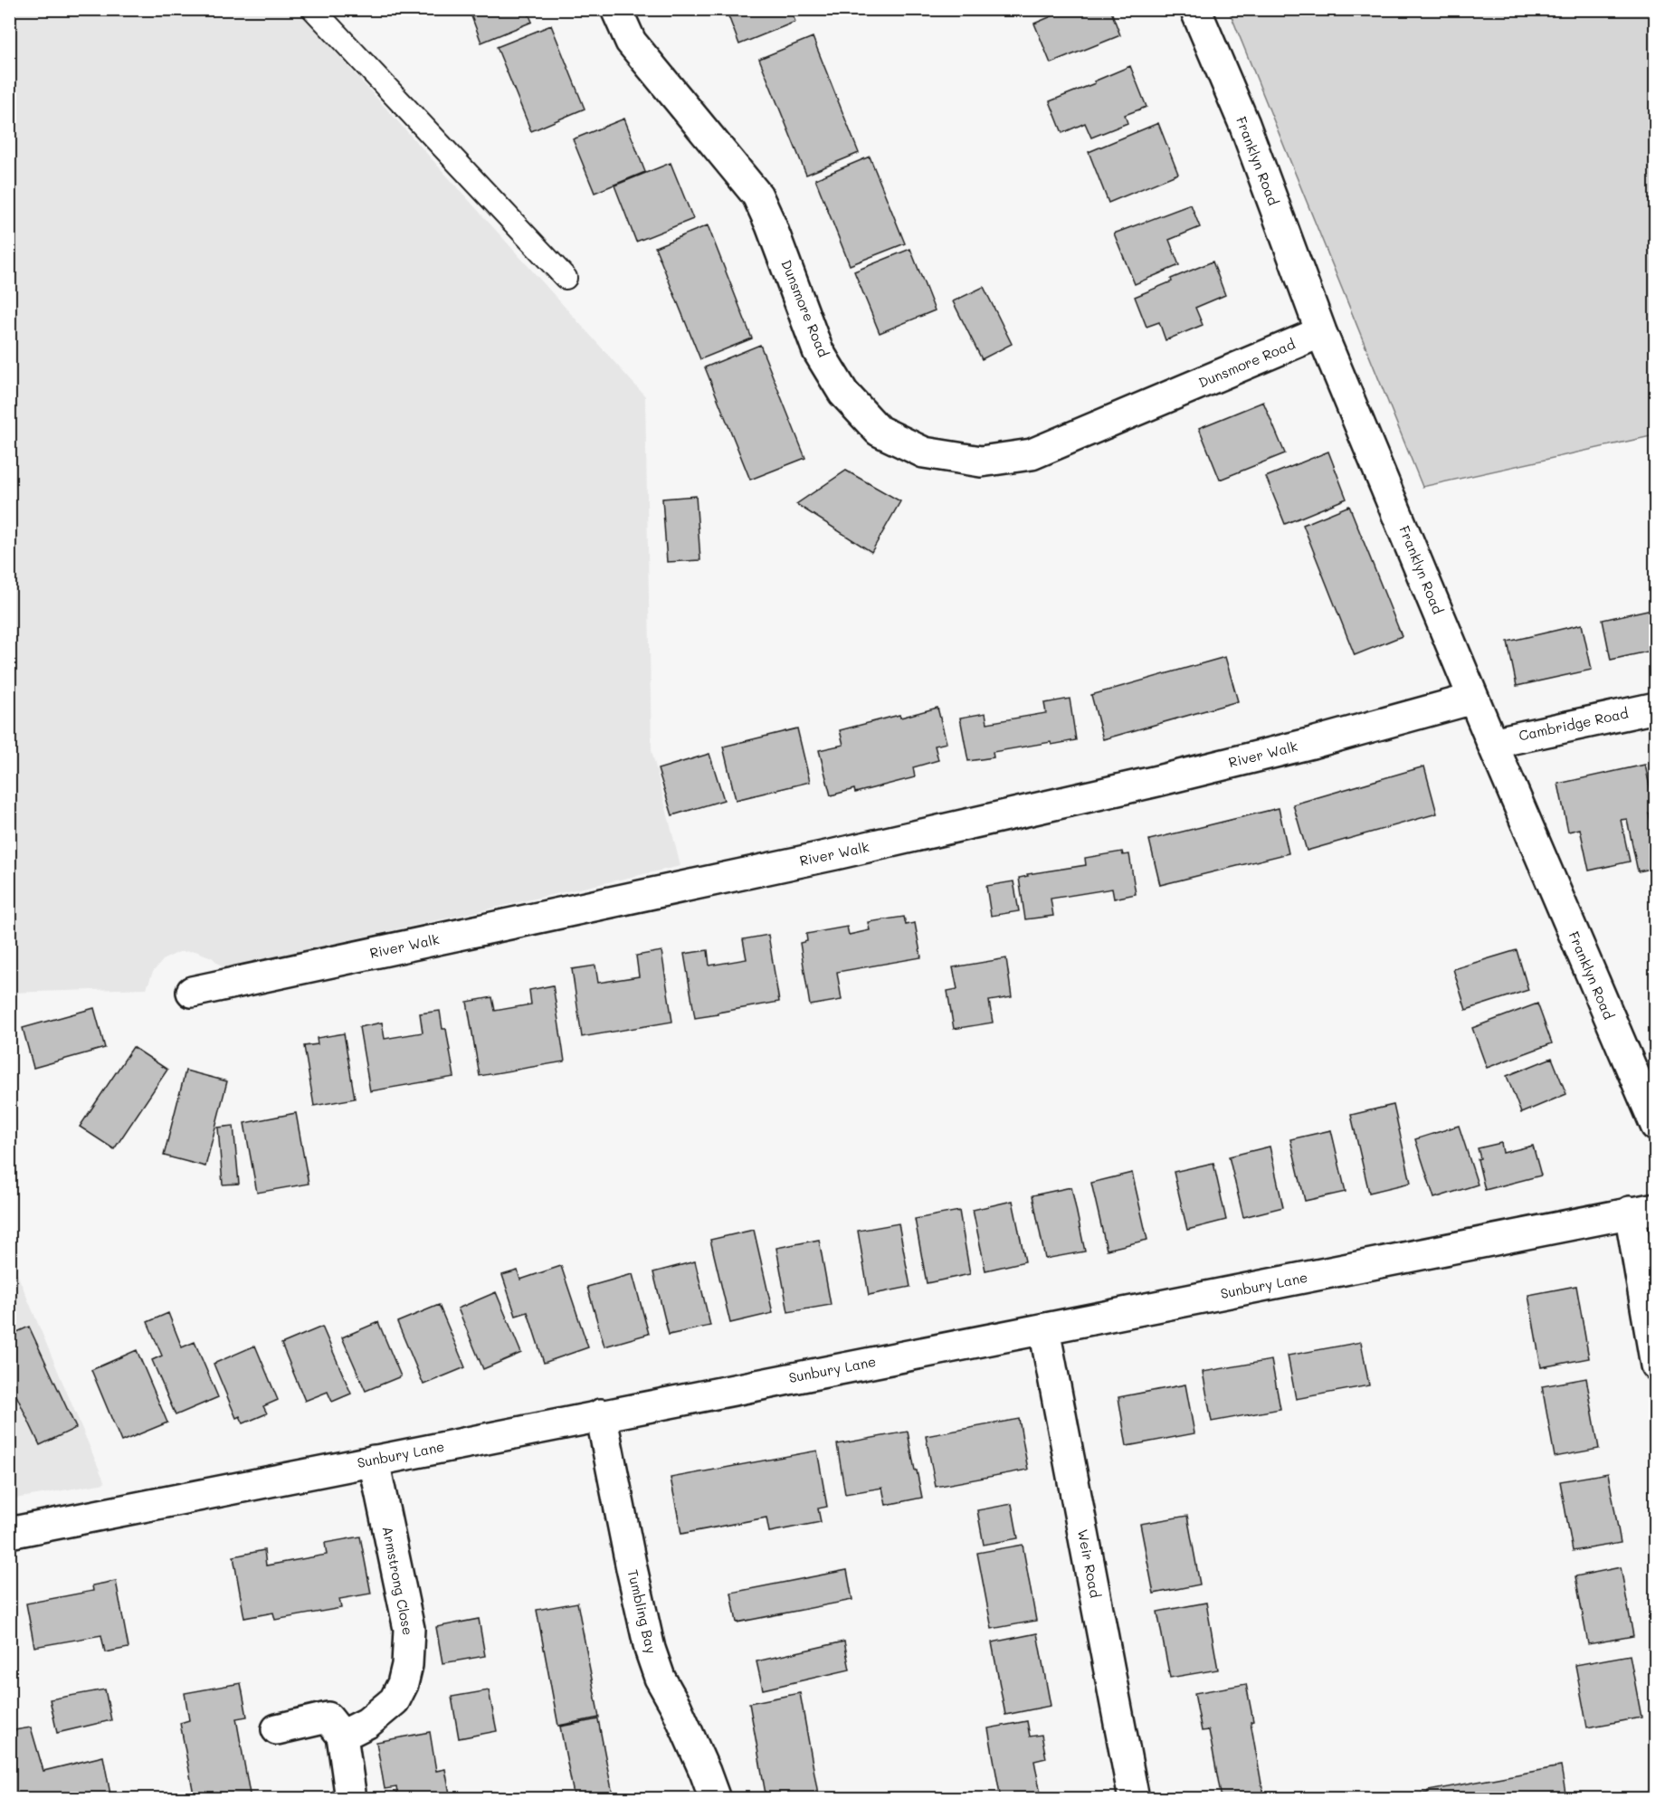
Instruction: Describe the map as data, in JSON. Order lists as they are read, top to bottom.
{
  "streets": {
    "street": [
      "Franklyn Road",
      "Dunsmore Road",
      "Cambridge Road",
      "River Walk",
      "Sunbury Lane",
      "Weir Road",
      "Armstrong Close",
      "Tumbling Bay"
    ]
  },
  "crossings": [
    ["Franklyn Road", "Dunsmore Road"],
    ["Franklyn Road", "Cambridge Road"],
    ["Franklyn Road", "River Walk"],
    ["Sunbury Lane", "Weir Road"],
    ["Sunbury Lane", "Armstrong Close"],
    ["Sunbury Lane", "Tumbling Bay"]
  ]
}
